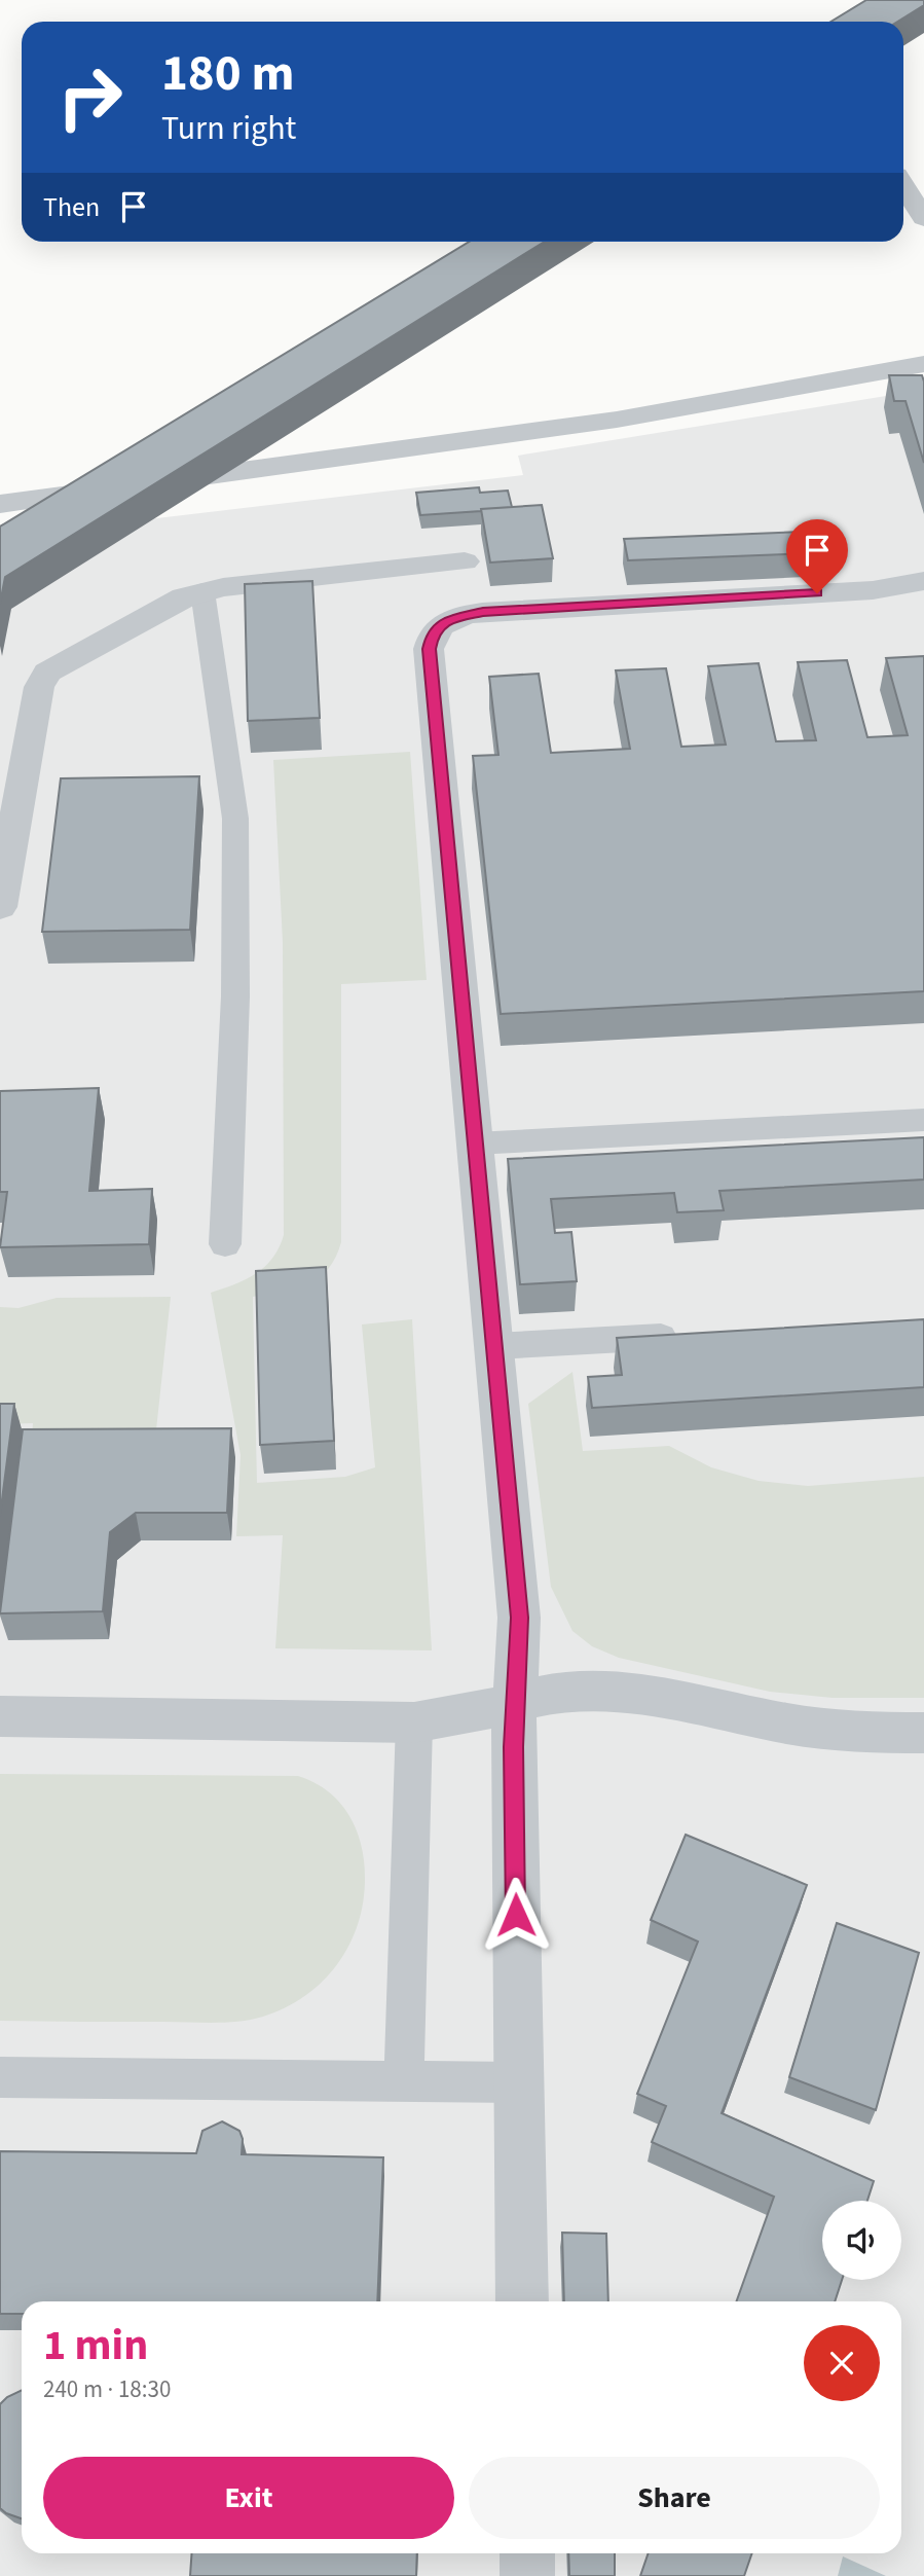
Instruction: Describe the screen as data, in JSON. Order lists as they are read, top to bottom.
{
  "page": {
    "turn": ["180 m", "Turn right"],
    "then": "Then",
    "heading": ["1 min", "240 m · 18:30"],
    "buttons": ["Exit", "Share"]
  }
}
